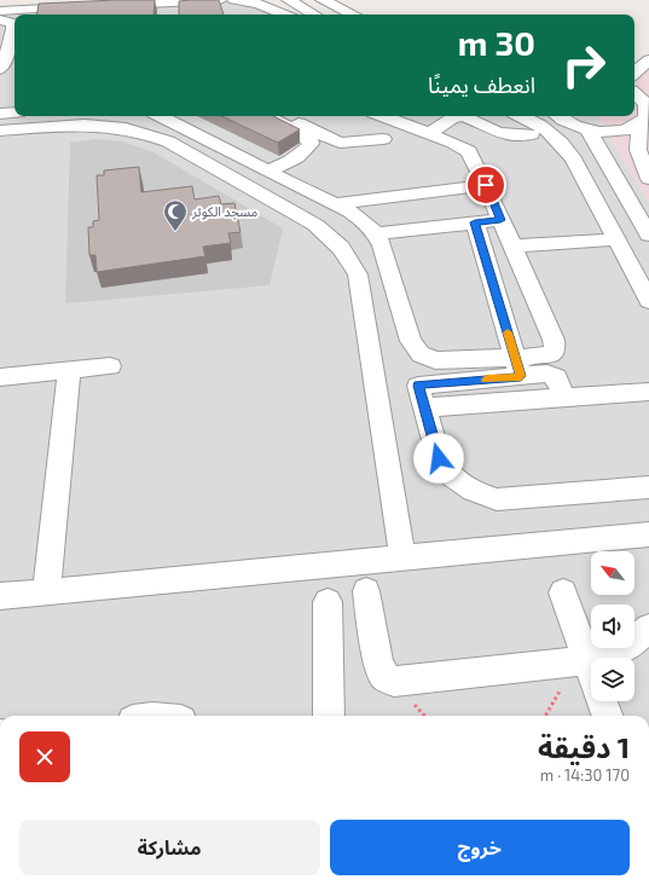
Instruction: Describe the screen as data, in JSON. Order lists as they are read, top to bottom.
{
  "places": {
    "mosque": ["مسجد الكوثر"]
  },
  "north": "top left",
  "page": {
    "turn": ["30 m", "انعطف يمينًا"],
    "heading": ["1 دقيقة", "170 m · 14:30"],
    "buttons": ["خروج", "مشاركة"]
  }
}
